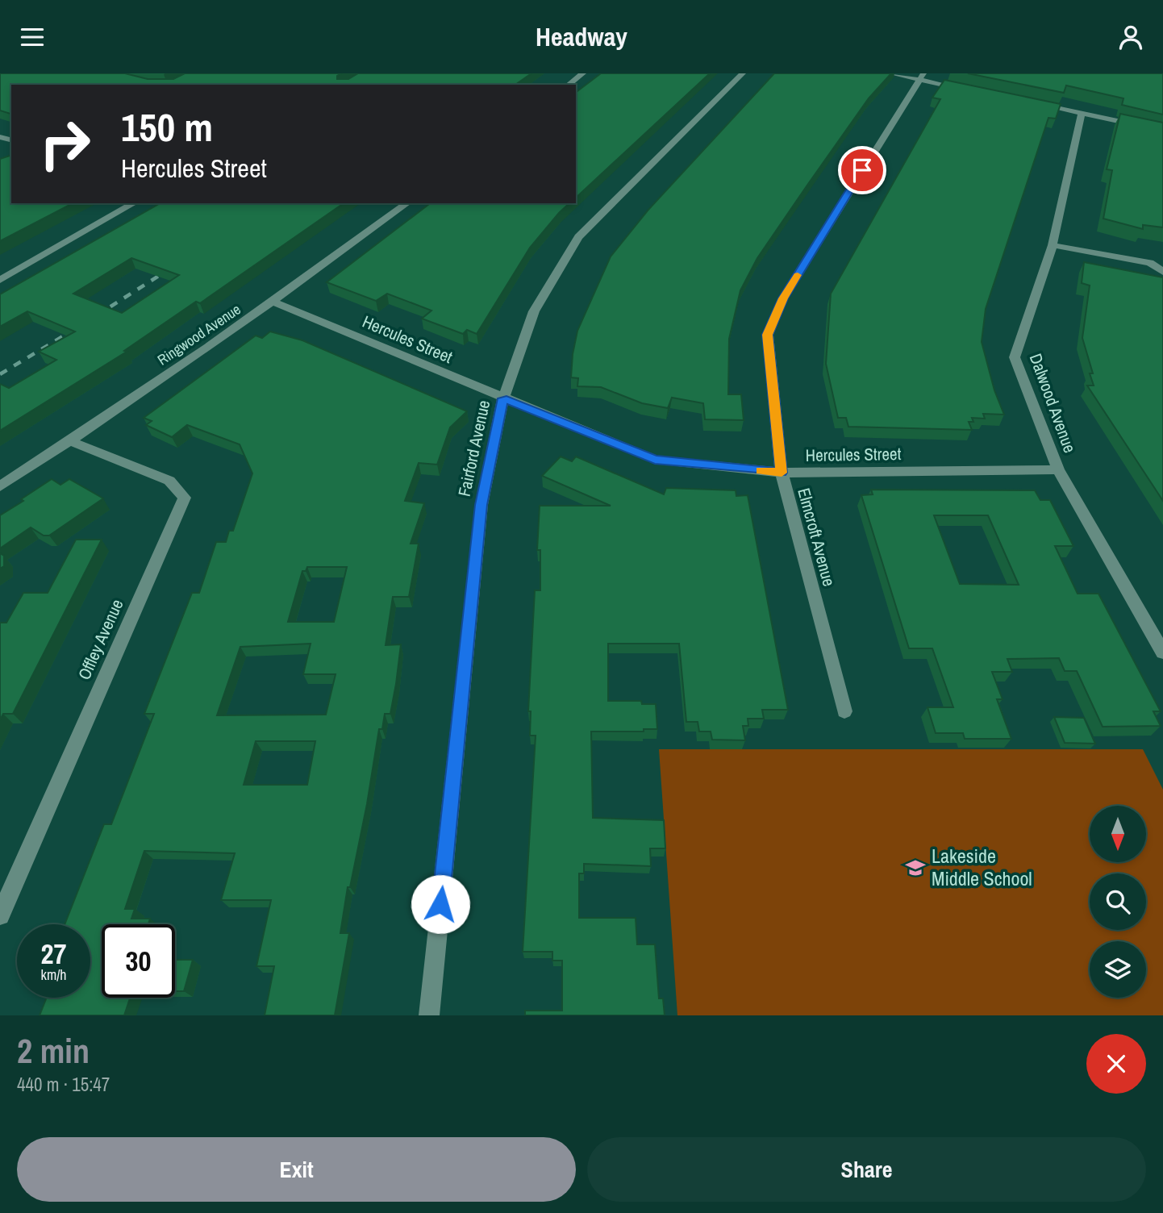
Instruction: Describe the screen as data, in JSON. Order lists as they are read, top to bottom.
{
  "streets": {
    "street": [
      "Ringwood Avenue",
      "Hercules Street",
      "Dalwood Avenue",
      "Fairford Avenue",
      "Elmcroft Avenue",
      "Offley Avenue"
    ]
  },
  "crossings": [
    ["Ringwood Avenue", "Hercules Street"],
    ["Ringwood Avenue", "Offley Avenue"],
    ["Hercules Street", "Dalwood Avenue"],
    ["Hercules Street", "Fairford Avenue"],
    ["Hercules Street", "Elmcroft Avenue"]
  ],
  "places": {
    "school or university": ["Lakeside Middle School"]
  },
  "north": "bottom",
  "page": {
    "header": "Headway",
    "turn": ["150 m", "Hercules Street"],
    "speed": "27 km/h",
    "limit": "30",
    "heading": ["2 min", "440 m · 15:47"],
    "buttons": ["Exit", "Share"]
  }
}
